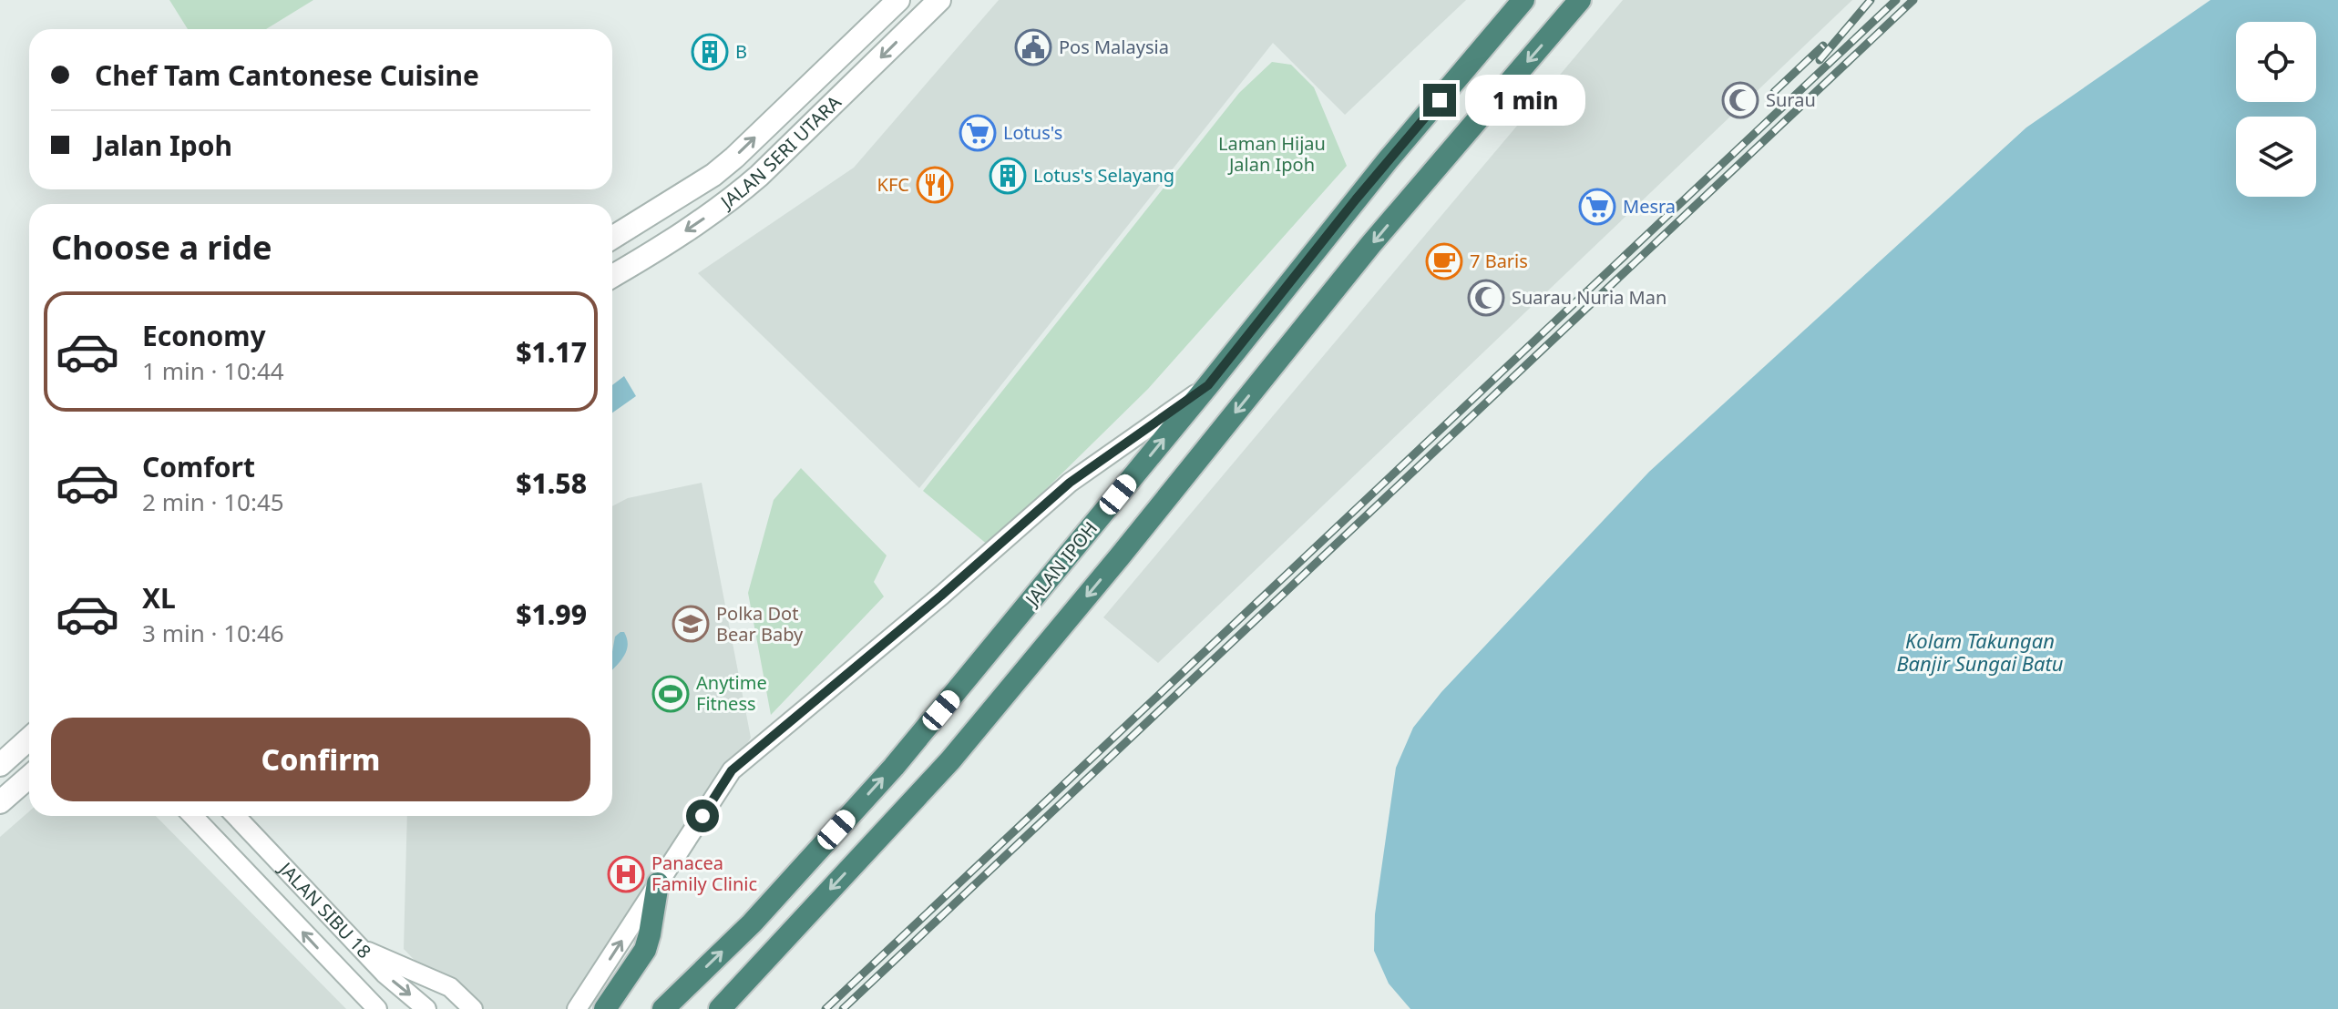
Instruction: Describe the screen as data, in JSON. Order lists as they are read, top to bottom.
{
  "streets": {
    "highway": ["JALAN IPOH"],
    "street": ["JALAN SERI UTARA", "JALAN SIBU 18"]
  },
  "water": ["Kolam Takungan Banjir Sungai Batu"],
  "parks": ["Laman Hijau Jalan Ipoh"],
  "places": {
    "public building": ["Pos Malaysia"],
    "building": ["B", "Lotus's Selayang"],
    "mosque": ["Surau", "Suarau Nuria Man"],
    "supermarket": ["Lotus's", "Mesra"],
    "restaurant": ["KFC"],
    "cafe": ["7 Baris"],
    "school or university": ["Polka Dot Bear Baby"],
    "sports": ["Anytime Fitness"],
    "hospital": ["Panacea Family Clinic"]
  },
  "page": {
    "banner": ["Chef Tam Cantonese Cuisine", "Jalan Ipoh"],
    "bubble": "1 min",
    "heading": "Choose a ride",
    "list": [
      {
        "name": "Economy",
        "note": "1 min · 10:44",
        "value": "$1.17"
      },
      {
        "name": "Comfort",
        "note": "2 min · 10:45",
        "value": "$1.58"
      },
      {
        "name": "XL",
        "note": "3 min · 10:46",
        "value": "$1.99"
      }
    ],
    "buttons": "Confirm"
  }
}
